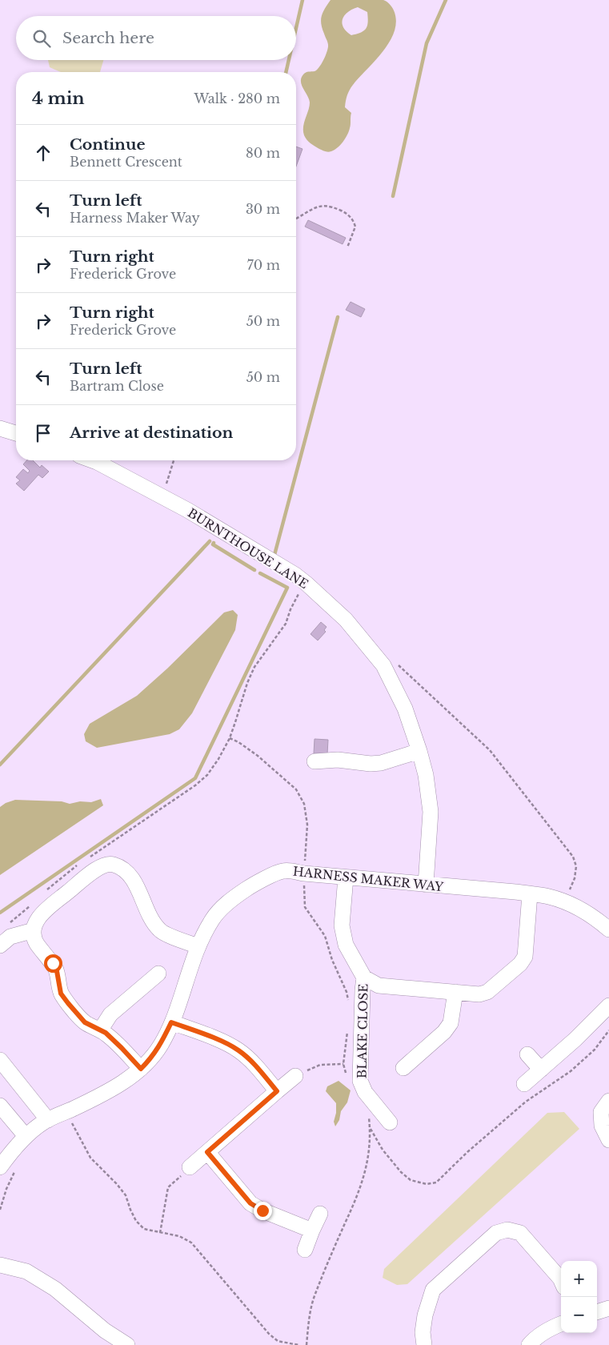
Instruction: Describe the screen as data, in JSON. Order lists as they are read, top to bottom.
{
  "streets": {
    "street": ["BURNTHOUSE LANE", "HARNESS MAKER WAY", "BLAKE CLOSE"]
  },
  "crossings": [
    ["BURNTHOUSE LANE", "HARNESS MAKER WAY"]
  ],
  "page": {
    "search": "Search here",
    "heading": ["4 min", "Walk · 280 m"],
    "list": [
      ["Continue", "Bennett Crescent", "80 m"],
      ["Turn left", "Harness Maker Way", "30 m"],
      ["Turn right", "Frederick Grove", "70 m"],
      ["Turn right", "Frederick Grove", "50 m"],
      ["Turn left", "Bartram Close", "50 m"],
      "Arrive at destination"
    ],
    "map_buttons": ["+", "−"]
  }
}
